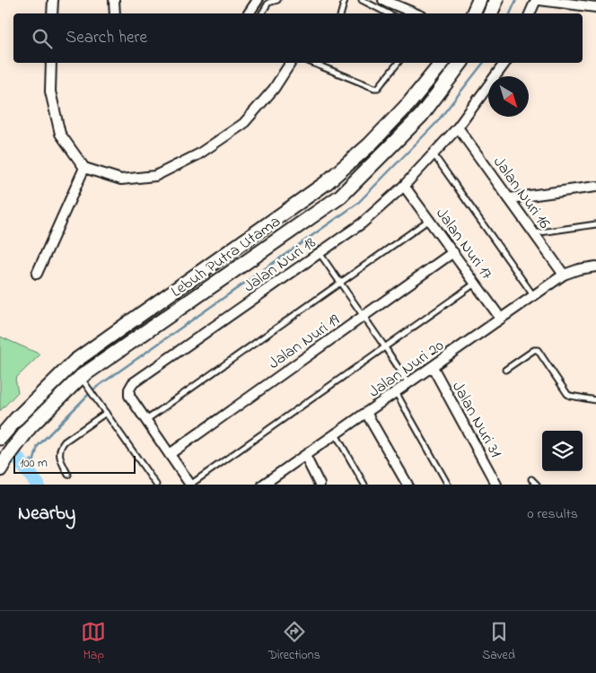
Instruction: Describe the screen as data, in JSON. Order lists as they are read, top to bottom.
{
  "streets": {
    "main road": ["Lebuh Putra Utama"],
    "street": [
      "Jalan Nuri 16",
      "Jalan Nuri 17",
      "Jalan Nuri 18",
      "Jalan Nuri 19",
      "Jalan Nuri 20",
      "Jalan Nuri 31"
    ]
  },
  "crossings": [
    ["Jalan Nuri 16", "Jalan Nuri 18"],
    ["Jalan Nuri 16", "Jalan Nuri 20"],
    ["Jalan Nuri 17", "Jalan Nuri 18"],
    ["Jalan Nuri 17", "Jalan Nuri 19"],
    ["Jalan Nuri 17", "Jalan Nuri 20"],
    ["Jalan Nuri 18", "Jalan Nuri 19"],
    ["Jalan Nuri 20", "Jalan Nuri 31"]
  ],
  "scale_bar": "100 m",
  "north": "bottom right",
  "page": {
    "search": "Search here",
    "scale": "100 m",
    "heading": ["Nearby", "0 results"],
    "nav": ["Map", "Directions", "Saved"]
  }
}
